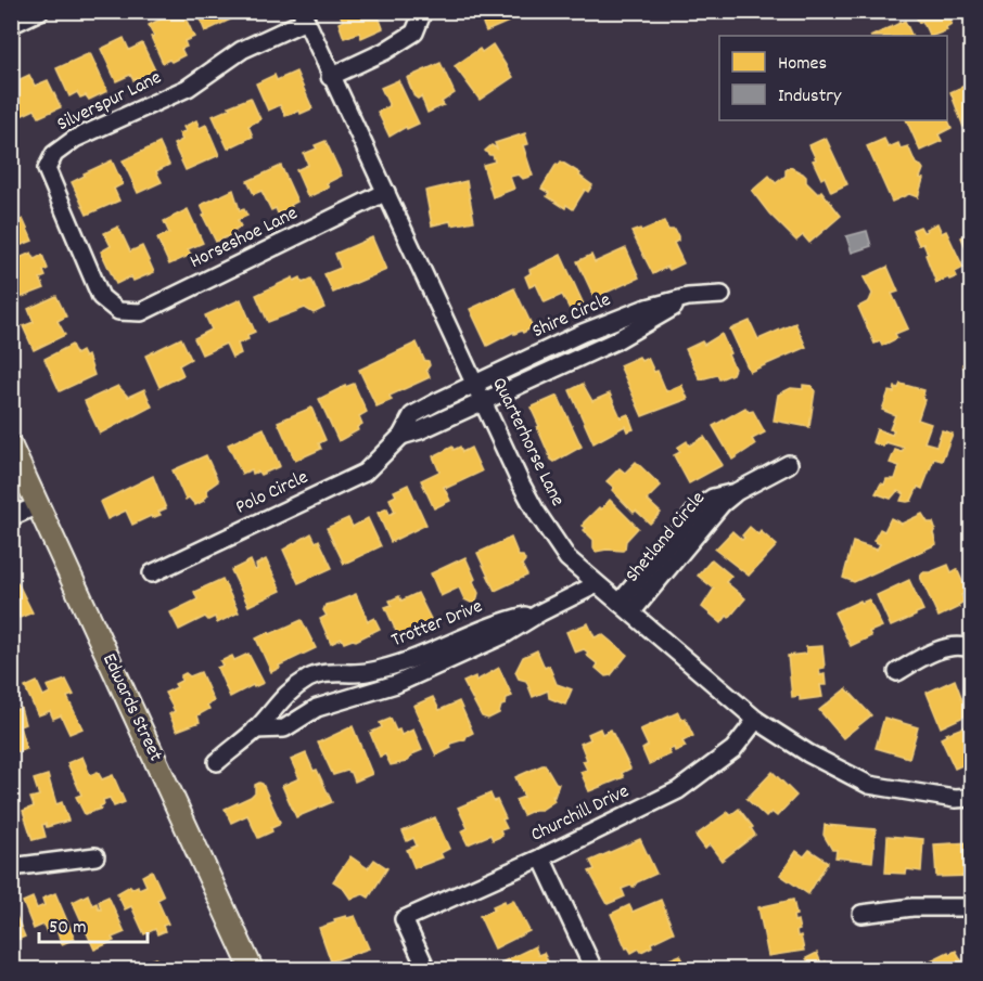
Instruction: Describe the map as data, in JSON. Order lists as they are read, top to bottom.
{
  "streets": {
    "main road": ["Edwards Street"],
    "street": [
      "Silverspur Lane",
      "Horseshoe Lane",
      "Shire Circle",
      "Quarterhorse Lane",
      "Polo Circle",
      "Shetland Circle",
      "Trotter Drive",
      "Churchill Drive"
    ]
  },
  "crossings": [
    ["Silverspur Lane", "Horseshoe Lane"],
    ["Silverspur Lane", "Quarterhorse Lane"],
    ["Horseshoe Lane", "Quarterhorse Lane"],
    ["Shire Circle", "Quarterhorse Lane"],
    ["Shire Circle", "Polo Circle"],
    ["Quarterhorse Lane", "Polo Circle"],
    ["Quarterhorse Lane", "Shetland Circle"],
    ["Quarterhorse Lane", "Trotter Drive"],
    ["Quarterhorse Lane", "Churchill Drive"]
  ],
  "legend": ["Homes", "Industry"],
  "scale_bar": "50 m"
}
